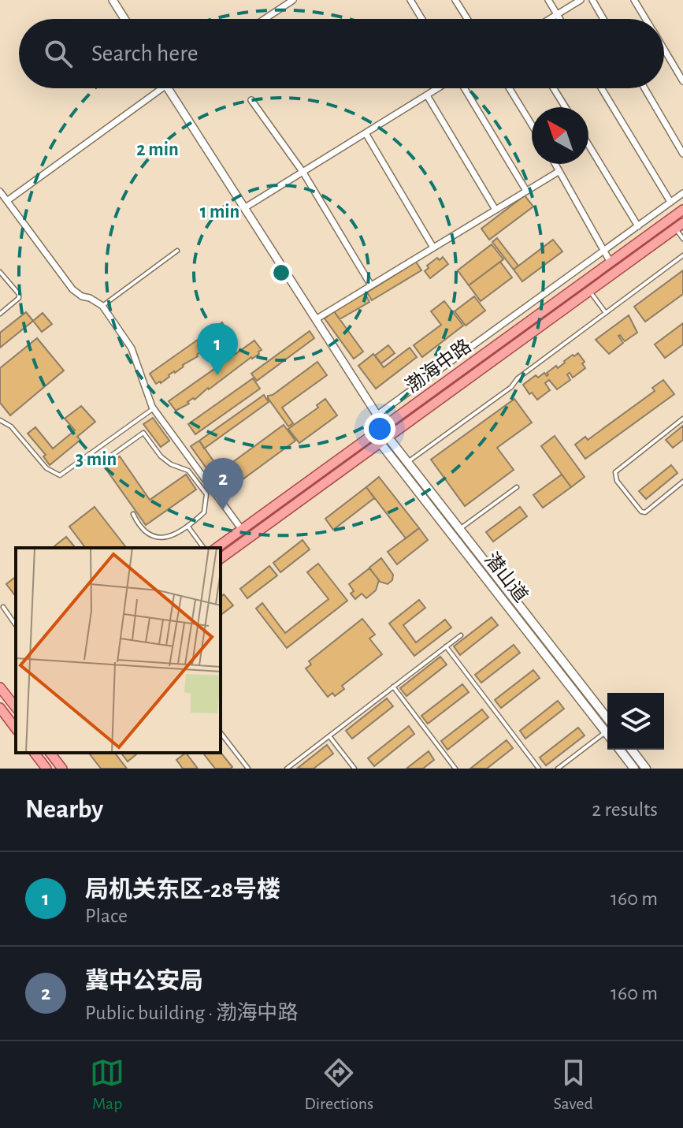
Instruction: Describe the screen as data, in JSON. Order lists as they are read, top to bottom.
{
  "streets": {
    "main road": ["渤海中路", "潜山道"]
  },
  "crossings": [
    ["渤海中路", "潜山道"]
  ],
  "north": "top left",
  "page": {
    "search": "Search here",
    "pins": ["1", "2"],
    "heading": ["Nearby", "2 results"],
    "list": [
      {
        "mark": "1",
        "name": "局机关东区-28号楼",
        "note": "Place",
        "value": "160 m"
      },
      {
        "mark": "2",
        "name": "冀中公安局",
        "note": "Public building · 渤海中路",
        "value": "160 m"
      }
    ],
    "nav": ["Map", "Directions", "Saved"]
  },
  "rings": ["2 min", "1 min", "3 min"]
}
